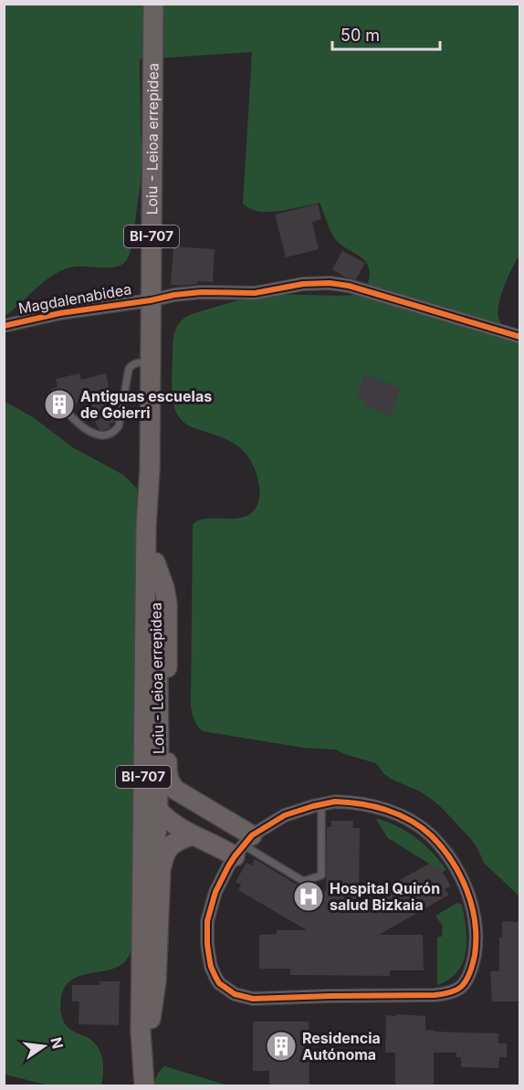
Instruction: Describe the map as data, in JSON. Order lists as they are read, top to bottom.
{
  "streets": {
    "main road": ["Loiu - Leioa errepidea", "BI-707"],
    "street": ["Magdalenabidea"]
  },
  "crossings": [
    ["Loiu - Leioa errepidea", "Magdalenabidea"]
  ],
  "places": {
    "building": ["Antiguas escuelas de Goierri", "Residencia Autónoma"],
    "hospital": ["Hospital Quirón salud Bizkaia"]
  },
  "scale_bar": "50 m",
  "north": "right"
}
